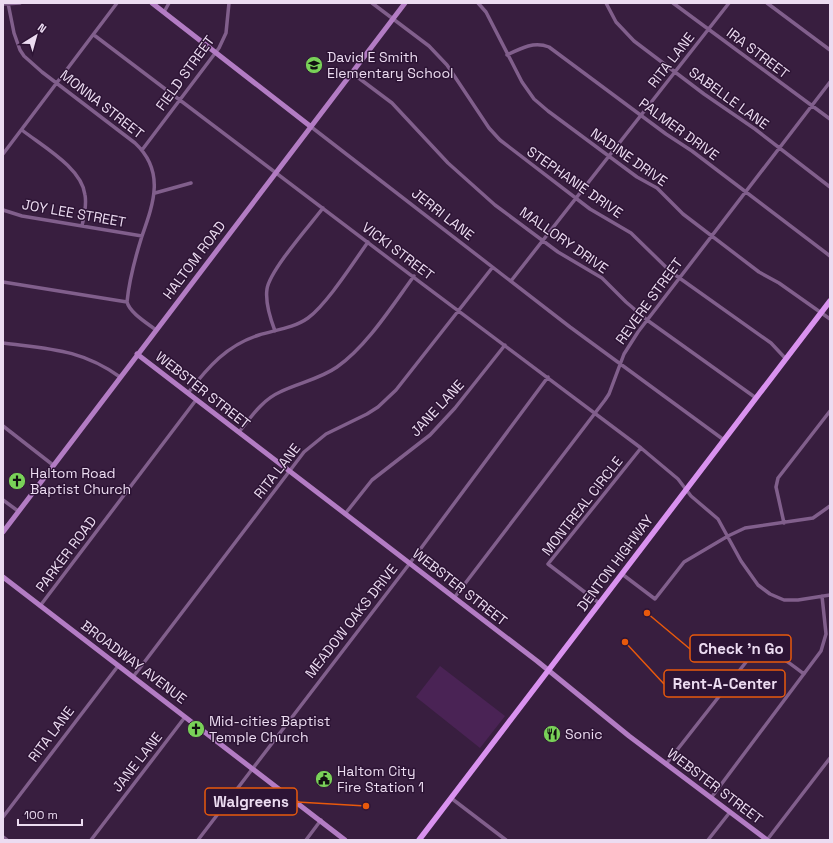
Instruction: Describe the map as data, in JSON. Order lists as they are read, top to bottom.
{
  "streets": {
    "main road": [
      "JERRI LANE",
      "HALTOM ROAD",
      "WEBSTER STREET",
      "DENTON HIGHWAY",
      "BROADWAY AVENUE"
    ],
    "street": [
      "IRA STREET",
      "RITA LANE",
      "FIELD STREET",
      "SABELLE LANE",
      "MONNA STREET",
      "PALMER DRIVE",
      "NADINE DRIVE",
      "STEPHANIE DRIVE",
      "JOY LEE STREET",
      "MALLORY DRIVE",
      "VICKI STREET",
      "REVERE STREET",
      "JANE LANE",
      "MONTREAL CIRCLE",
      "PARKER ROAD",
      "MEADOW OAKS DRIVE"
    ]
  },
  "crossings": [
    ["IRA STREET", "RITA LANE"],
    ["IRA STREET", "REVERE STREET"],
    ["RITA LANE", "SABELLE LANE"],
    ["RITA LANE", "PALMER DRIVE"],
    ["RITA LANE", "NADINE DRIVE"],
    ["RITA LANE", "STEPHANIE DRIVE"],
    ["RITA LANE", "JERRI LANE"],
    ["RITA LANE", "MALLORY DRIVE"],
    ["RITA LANE", "VICKI STREET"],
    ["RITA LANE", "WEBSTER STREET"],
    ["RITA LANE", "BROADWAY AVENUE"],
    ["FIELD STREET", "MONNA STREET"],
    ["FIELD STREET", "JERRI LANE"],
    ["FIELD STREET", "VICKI STREET"],
    ["SABELLE LANE", "REVERE STREET"],
    ["MONNA STREET", "JOY LEE STREET"],
    ["PALMER DRIVE", "NADINE DRIVE"],
    ["PALMER DRIVE", "REVERE STREET"],
    ["NADINE DRIVE", "REVERE STREET"],
    ["NADINE DRIVE", "DENTON HIGHWAY"],
    ["STEPHANIE DRIVE", "HALTOM ROAD"],
    ["STEPHANIE DRIVE", "REVERE STREET"],
    ["STEPHANIE DRIVE", "DENTON HIGHWAY"],
    ["JERRI LANE", "HALTOM ROAD"],
    ["JERRI LANE", "REVERE STREET"],
    ["JERRI LANE", "DENTON HIGHWAY"],
    ["MALLORY DRIVE", "HALTOM ROAD"],
    ["MALLORY DRIVE", "REVERE STREET"],
    ["MALLORY DRIVE", "DENTON HIGHWAY"],
    ["VICKI STREET", "HALTOM ROAD"],
    ["VICKI STREET", "REVERE STREET"],
    ["VICKI STREET", "JANE LANE"],
    ["VICKI STREET", "MONTREAL CIRCLE"],
    ["VICKI STREET", "DENTON HIGHWAY"],
    ["VICKI STREET", "MEADOW OAKS DRIVE"],
    ["HALTOM ROAD", "WEBSTER STREET"],
    ["REVERE STREET", "WEBSTER STREET"],
    ["WEBSTER STREET", "JANE LANE"],
    ["WEBSTER STREET", "PARKER ROAD"],
    ["WEBSTER STREET", "DENTON HIGHWAY"],
    ["WEBSTER STREET", "MEADOW OAKS DRIVE"],
    ["JANE LANE", "BROADWAY AVENUE"],
    ["MONTREAL CIRCLE", "DENTON HIGHWAY"],
    ["PARKER ROAD", "BROADWAY AVENUE"],
    ["MEADOW OAKS DRIVE", "BROADWAY AVENUE"]
  ],
  "places": {
    "school or university": ["David E Smith Elementary School"],
    "church": ["Haltom Road Baptist Church", "Mid-cities Baptist Temple Church"],
    "other": ["Check ’n Go", "Rent-A-Center", "Walgreens"],
    "restaurant": ["Sonic"],
    "public building": ["Haltom City Fire Station 1"]
  },
  "scale_bar": "100 m",
  "north": "top right"
}
